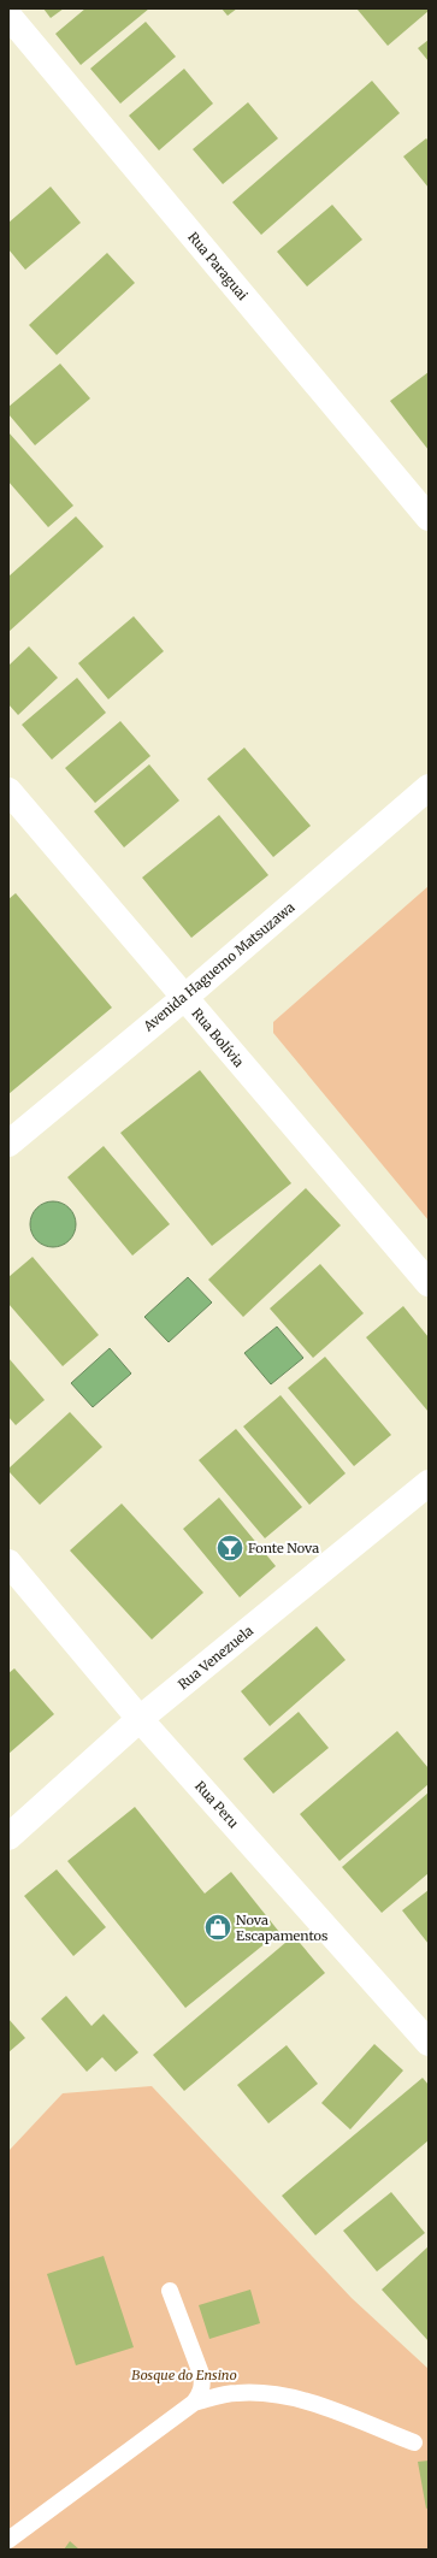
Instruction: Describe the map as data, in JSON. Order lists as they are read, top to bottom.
{
  "streets": {
    "street": [
      "Rua Paraguai",
      "Avenida Haguemo Matsuzawa",
      "Rua Bolívia",
      "Rua Venezuela",
      "Rua Peru"
    ]
  },
  "crossings": [
    ["Avenida Haguemo Matsuzawa", "Rua Bolívia"],
    ["Rua Venezuela", "Rua Peru"]
  ],
  "parks": ["Bosque do Ensino"],
  "places": {
    "bar": ["Fonte Nova"],
    "shop": ["Nova Escapamentos"]
  }
}
